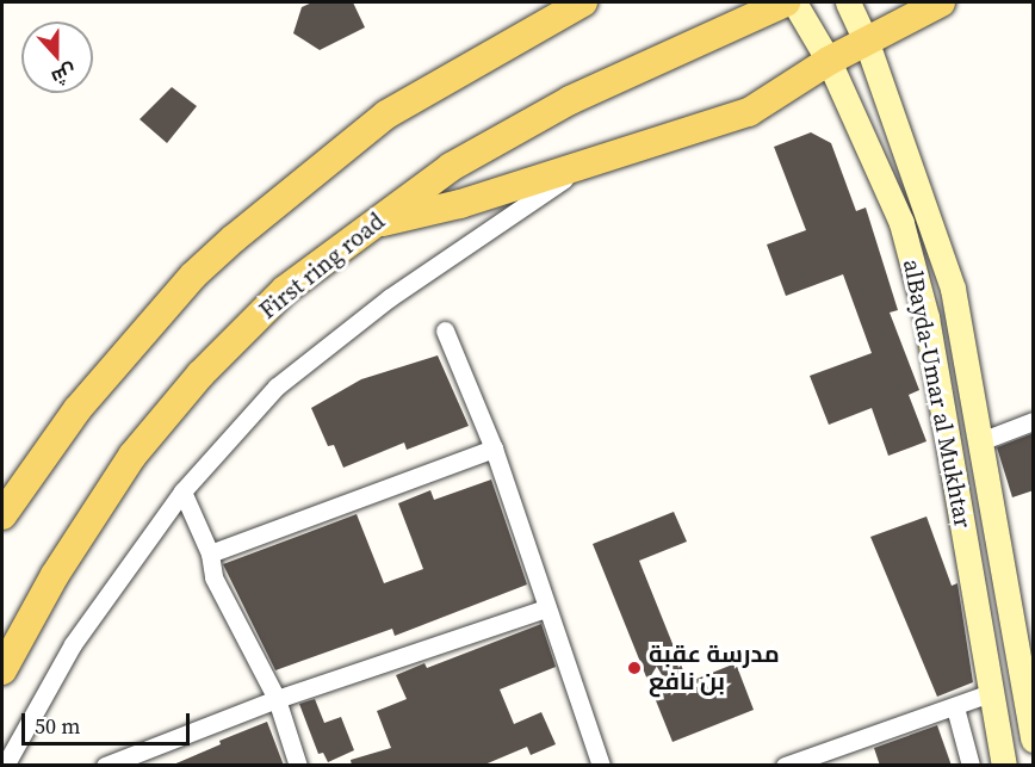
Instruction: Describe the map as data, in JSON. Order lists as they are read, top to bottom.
{
  "streets": {
    "main road": ["First ring road", "alBayda-Umar al Mukhtar"]
  },
  "places": ["مدرسة عقبة بن نافع"],
  "scale_bar": "50 m",
  "north": "bottom"
}
